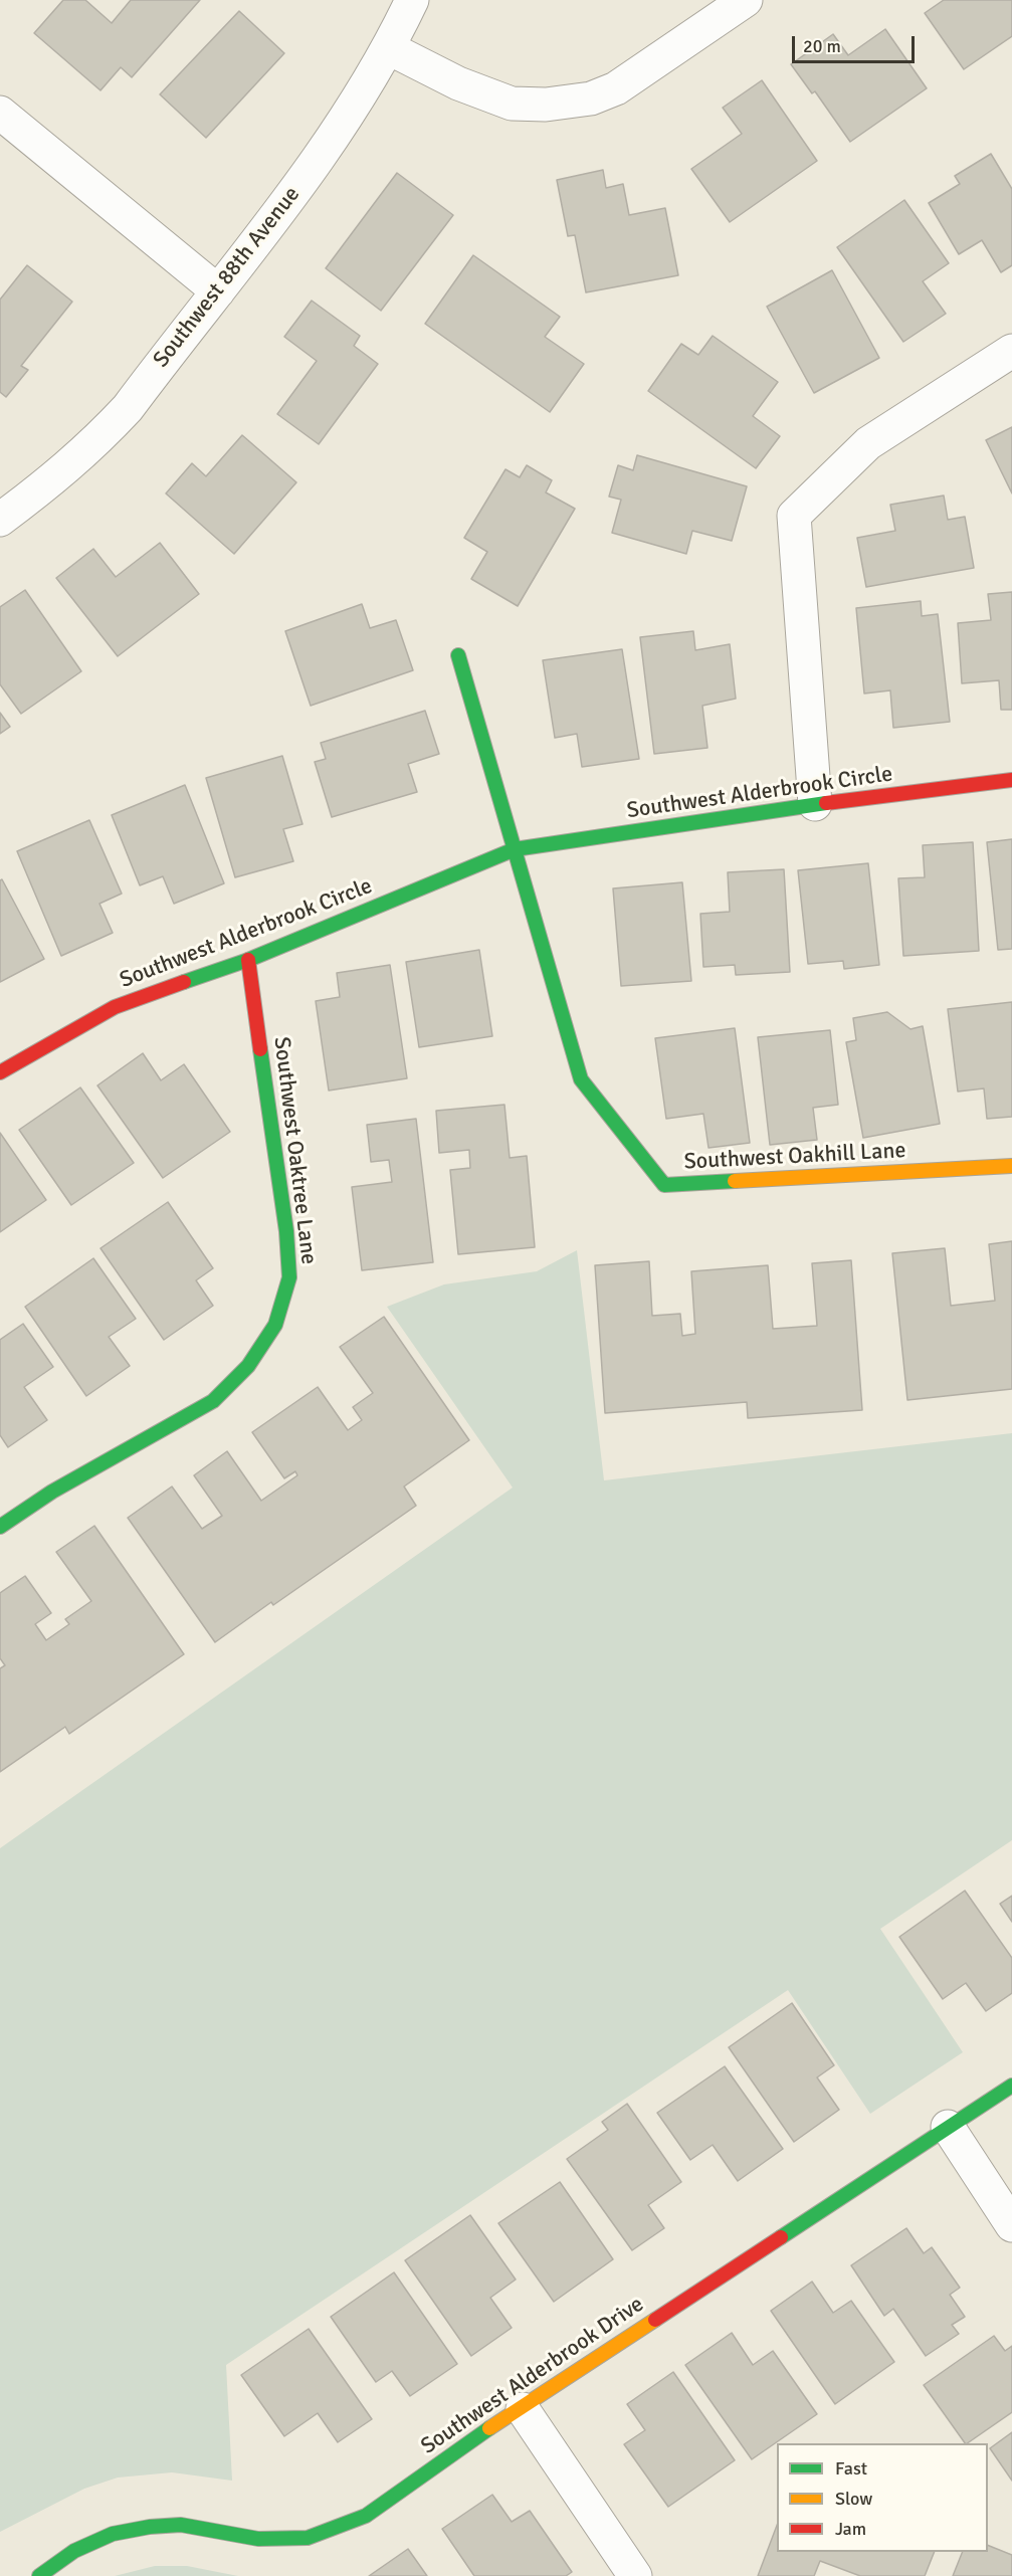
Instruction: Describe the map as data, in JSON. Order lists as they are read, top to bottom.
{
  "streets": {
    "street": [
      "Southwest 88th Avenue",
      "Southwest Alderbrook Circle",
      "Southwest Oaktree Lane",
      "Southwest Oakhill Lane",
      "Southwest Alderbrook Drive"
    ]
  },
  "crossings": [
    ["Southwest Alderbrook Circle", "Southwest Oaktree Lane"],
    ["Southwest Alderbrook Circle", "Southwest Oakhill Lane"]
  ],
  "legend": ["Fast", "Slow", "Jam"],
  "scale_bar": "20 m"
}
